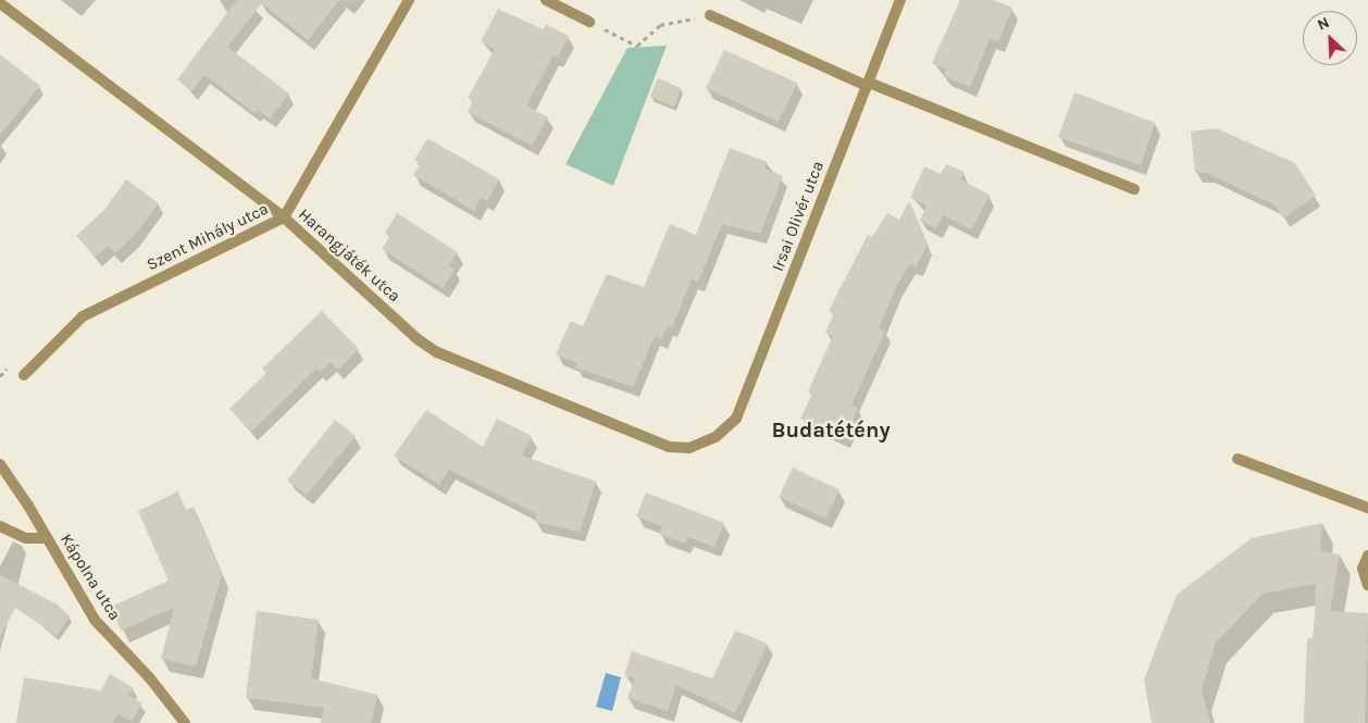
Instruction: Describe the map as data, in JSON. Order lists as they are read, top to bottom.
{
  "streets": {
    "street": [
      "Irsai Olivér utca",
      "Szent Mihály utca",
      "Harangjáték utca",
      "Kápolna utca"
    ]
  },
  "crossings": [
    ["Irsai Olivér utca", "Harangjáték utca"],
    ["Szent Mihály utca", "Harangjáték utca"]
  ],
  "districts": ["Budatétény"],
  "north": "top left"
}
